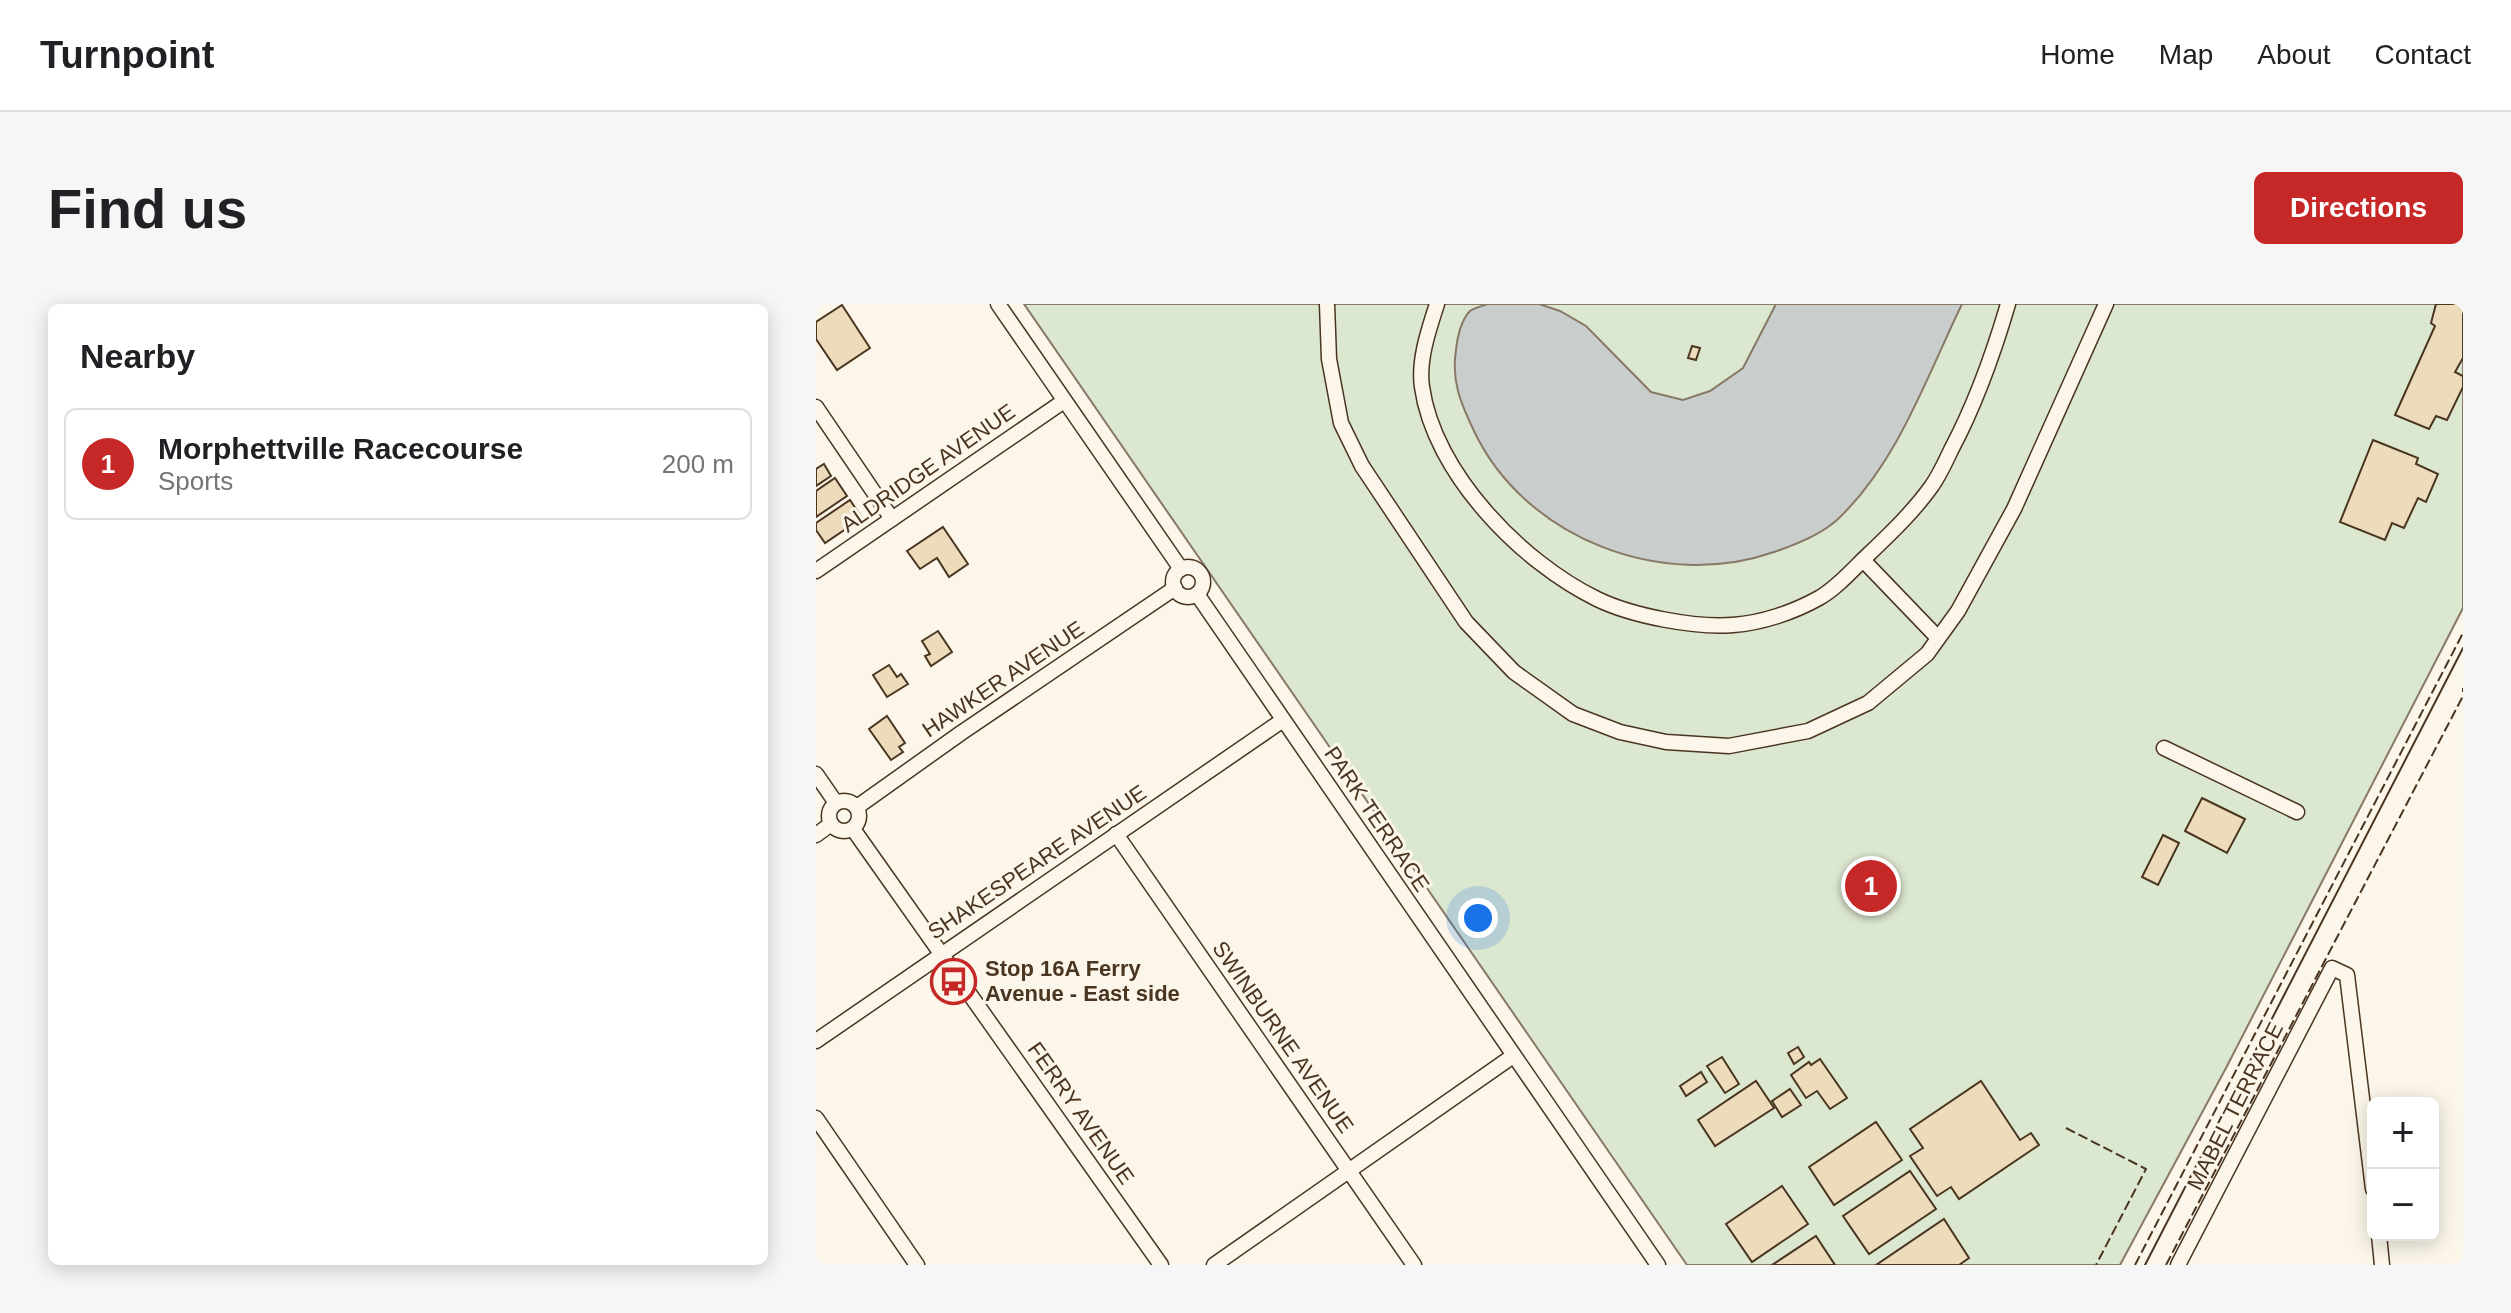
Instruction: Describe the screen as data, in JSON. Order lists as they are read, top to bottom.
{
  "streets": {
    "street": [
      "ALDRIDGE AVENUE",
      "HAWKER AVENUE",
      "PARK TERRACE",
      "SHAKESPEARE AVENUE",
      "SWINBURNE AVENUE",
      "MABEL TERRACE",
      "FERRY AVENUE"
    ]
  },
  "crossings": [
    ["HAWKER AVENUE", "PARK TERRACE"],
    ["HAWKER AVENUE", "FERRY AVENUE"],
    ["PARK TERRACE", "SHAKESPEARE AVENUE"],
    ["SHAKESPEARE AVENUE", "SWINBURNE AVENUE"],
    ["SHAKESPEARE AVENUE", "FERRY AVENUE"]
  ],
  "places": {
    "bus stop": ["Stop 16A Ferry Avenue - East side"]
  },
  "page": {
    "header": "Turnpoint",
    "nav": [
      "Home",
      "Map",
      "About",
      "Contact"
    ],
    "buttons": "Directions",
    "title": "Find us",
    "heading": "Nearby",
    "list": [
      {
        "mark": "1",
        "name": "Morphettville Racecourse",
        "note": "Sports",
        "value": "200 m"
      }
    ],
    "pins": "1",
    "map_buttons": ["+", "−"]
  }
}
